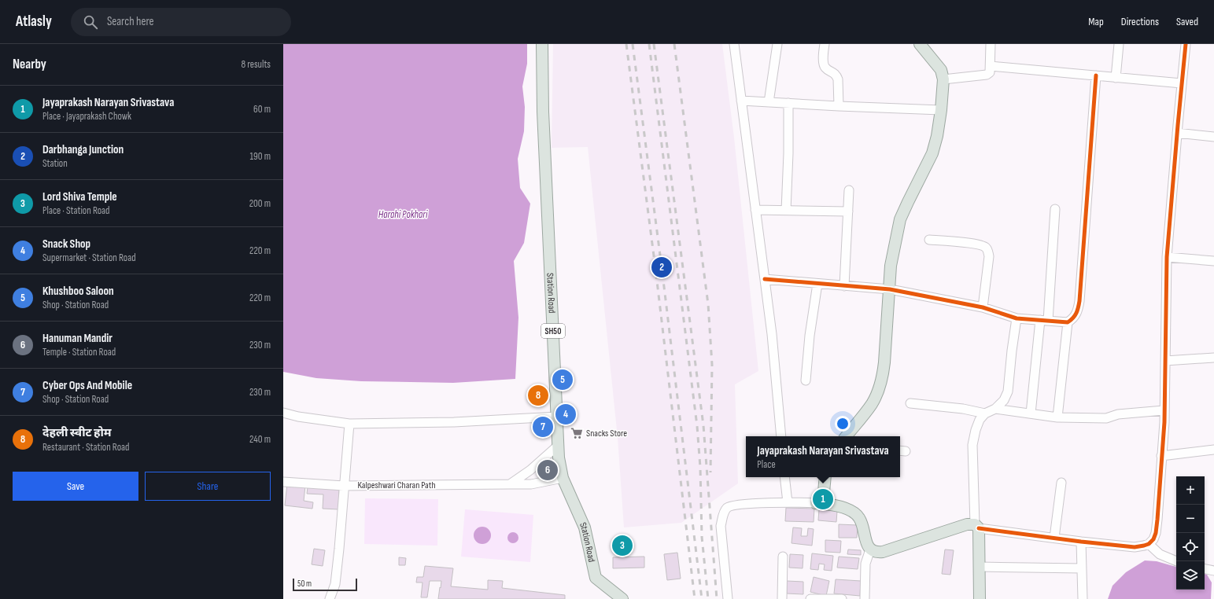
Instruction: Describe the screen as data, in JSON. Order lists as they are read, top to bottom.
{
  "streets": {
    "main road": ["Station Road", "SH50"],
    "street": ["Kalpeshwari Charan Path"]
  },
  "crossings": [
    ["Station Road", "Kalpeshwari Charan Path"]
  ],
  "water": ["Harahi Pokhari"],
  "places": {
    "supermarket": ["Snacks Store"]
  },
  "scale_bar": "50 m",
  "page": {
    "header": "Atlasly",
    "search": "Search here",
    "nav": ["Map", "Directions", "Saved"],
    "heading": ["Nearby", "8 results"],
    "list": [
      {
        "mark": "1",
        "name": "Jayaprakash Narayan Srivastava",
        "note": "Place · Jayaprakash Chowk",
        "value": "60 m"
      },
      {
        "mark": "2",
        "name": "Darbhanga Junction",
        "note": "Station",
        "value": "190 m"
      },
      {
        "mark": "3",
        "name": "Lord Shiva Temple",
        "note": "Place · Station Road",
        "value": "200 m"
      },
      {
        "mark": "4",
        "name": "Snack Shop",
        "note": "Supermarket · Station Road",
        "value": "220 m"
      },
      {
        "mark": "5",
        "name": "Khushboo Saloon",
        "note": "Shop · Station Road",
        "value": "220 m"
      },
      {
        "mark": "6",
        "name": "Hanuman Mandir",
        "note": "Temple · Station Road",
        "value": "230 m"
      },
      {
        "mark": "7",
        "name": "Cyber Ops And Mobile",
        "note": "Shop · Station Road",
        "value": "230 m"
      },
      {
        "mark": "8",
        "name": "देहली स्वीट होम",
        "note": "Restaurant · Station Road",
        "value": "240 m"
      }
    ],
    "pins": [
      "2",
      "5",
      "8",
      "4",
      "7",
      "6",
      "1",
      "3"
    ],
    "popup": ["Jayaprakash Narayan Srivastava", "Place"],
    "buttons": ["Save", "Share"],
    "map_buttons": ["+", "−"],
    "scale": "50 m"
  }
}
